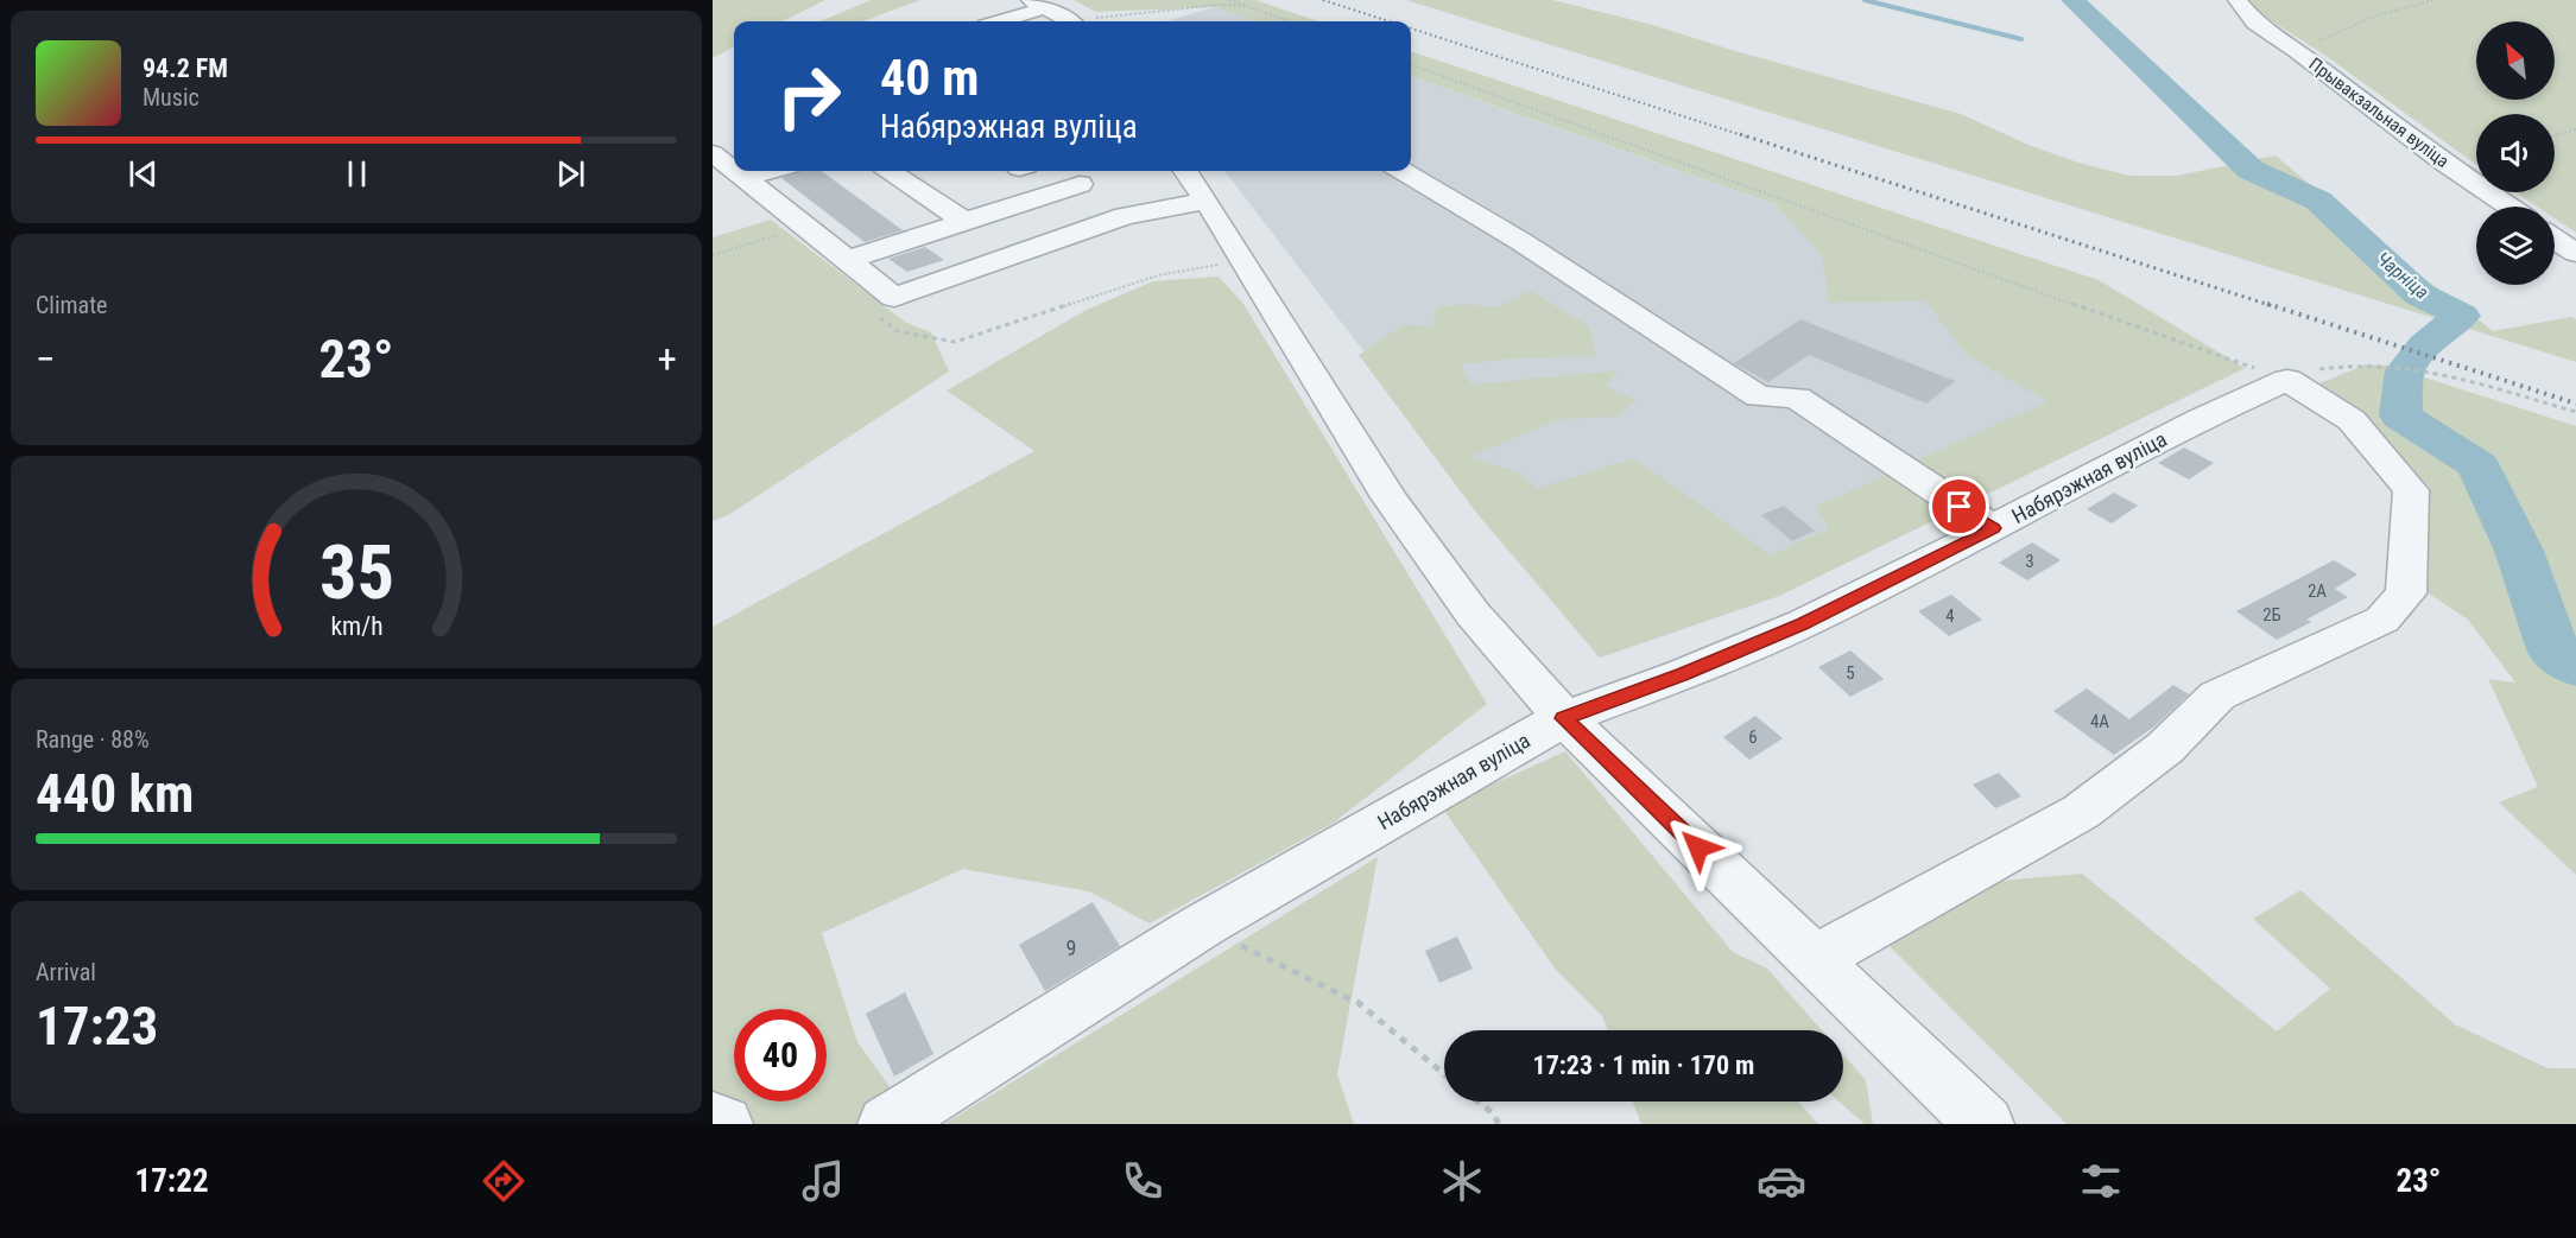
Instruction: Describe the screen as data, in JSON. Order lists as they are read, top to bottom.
{
  "streets": {
    "street": ["Прывакзальная вуліца", "Набярэжная вуліца"]
  },
  "water": ["Чарніца"],
  "house_numbers": [
    "3",
    "2А",
    "2Б",
    "4",
    "5",
    "4А",
    "6",
    "9"
  ],
  "north": "top left",
  "page": {
    "turn": ["40 m", "Набярэжная вуліца"],
    "song": ["94.2 FM", "Music"],
    "tile": [
      "Climate",
      ["Range · 88%", "440 km"],
      ["Arrival", "17:23"]
    ],
    "heat": ["−", "23°", "+"],
    "limit": "40",
    "trip": "17:23 · 1 min · 170 m",
    "tabs": ["17:22", "23°"],
    "gauge": ["35", "km/h"]
  }
}
